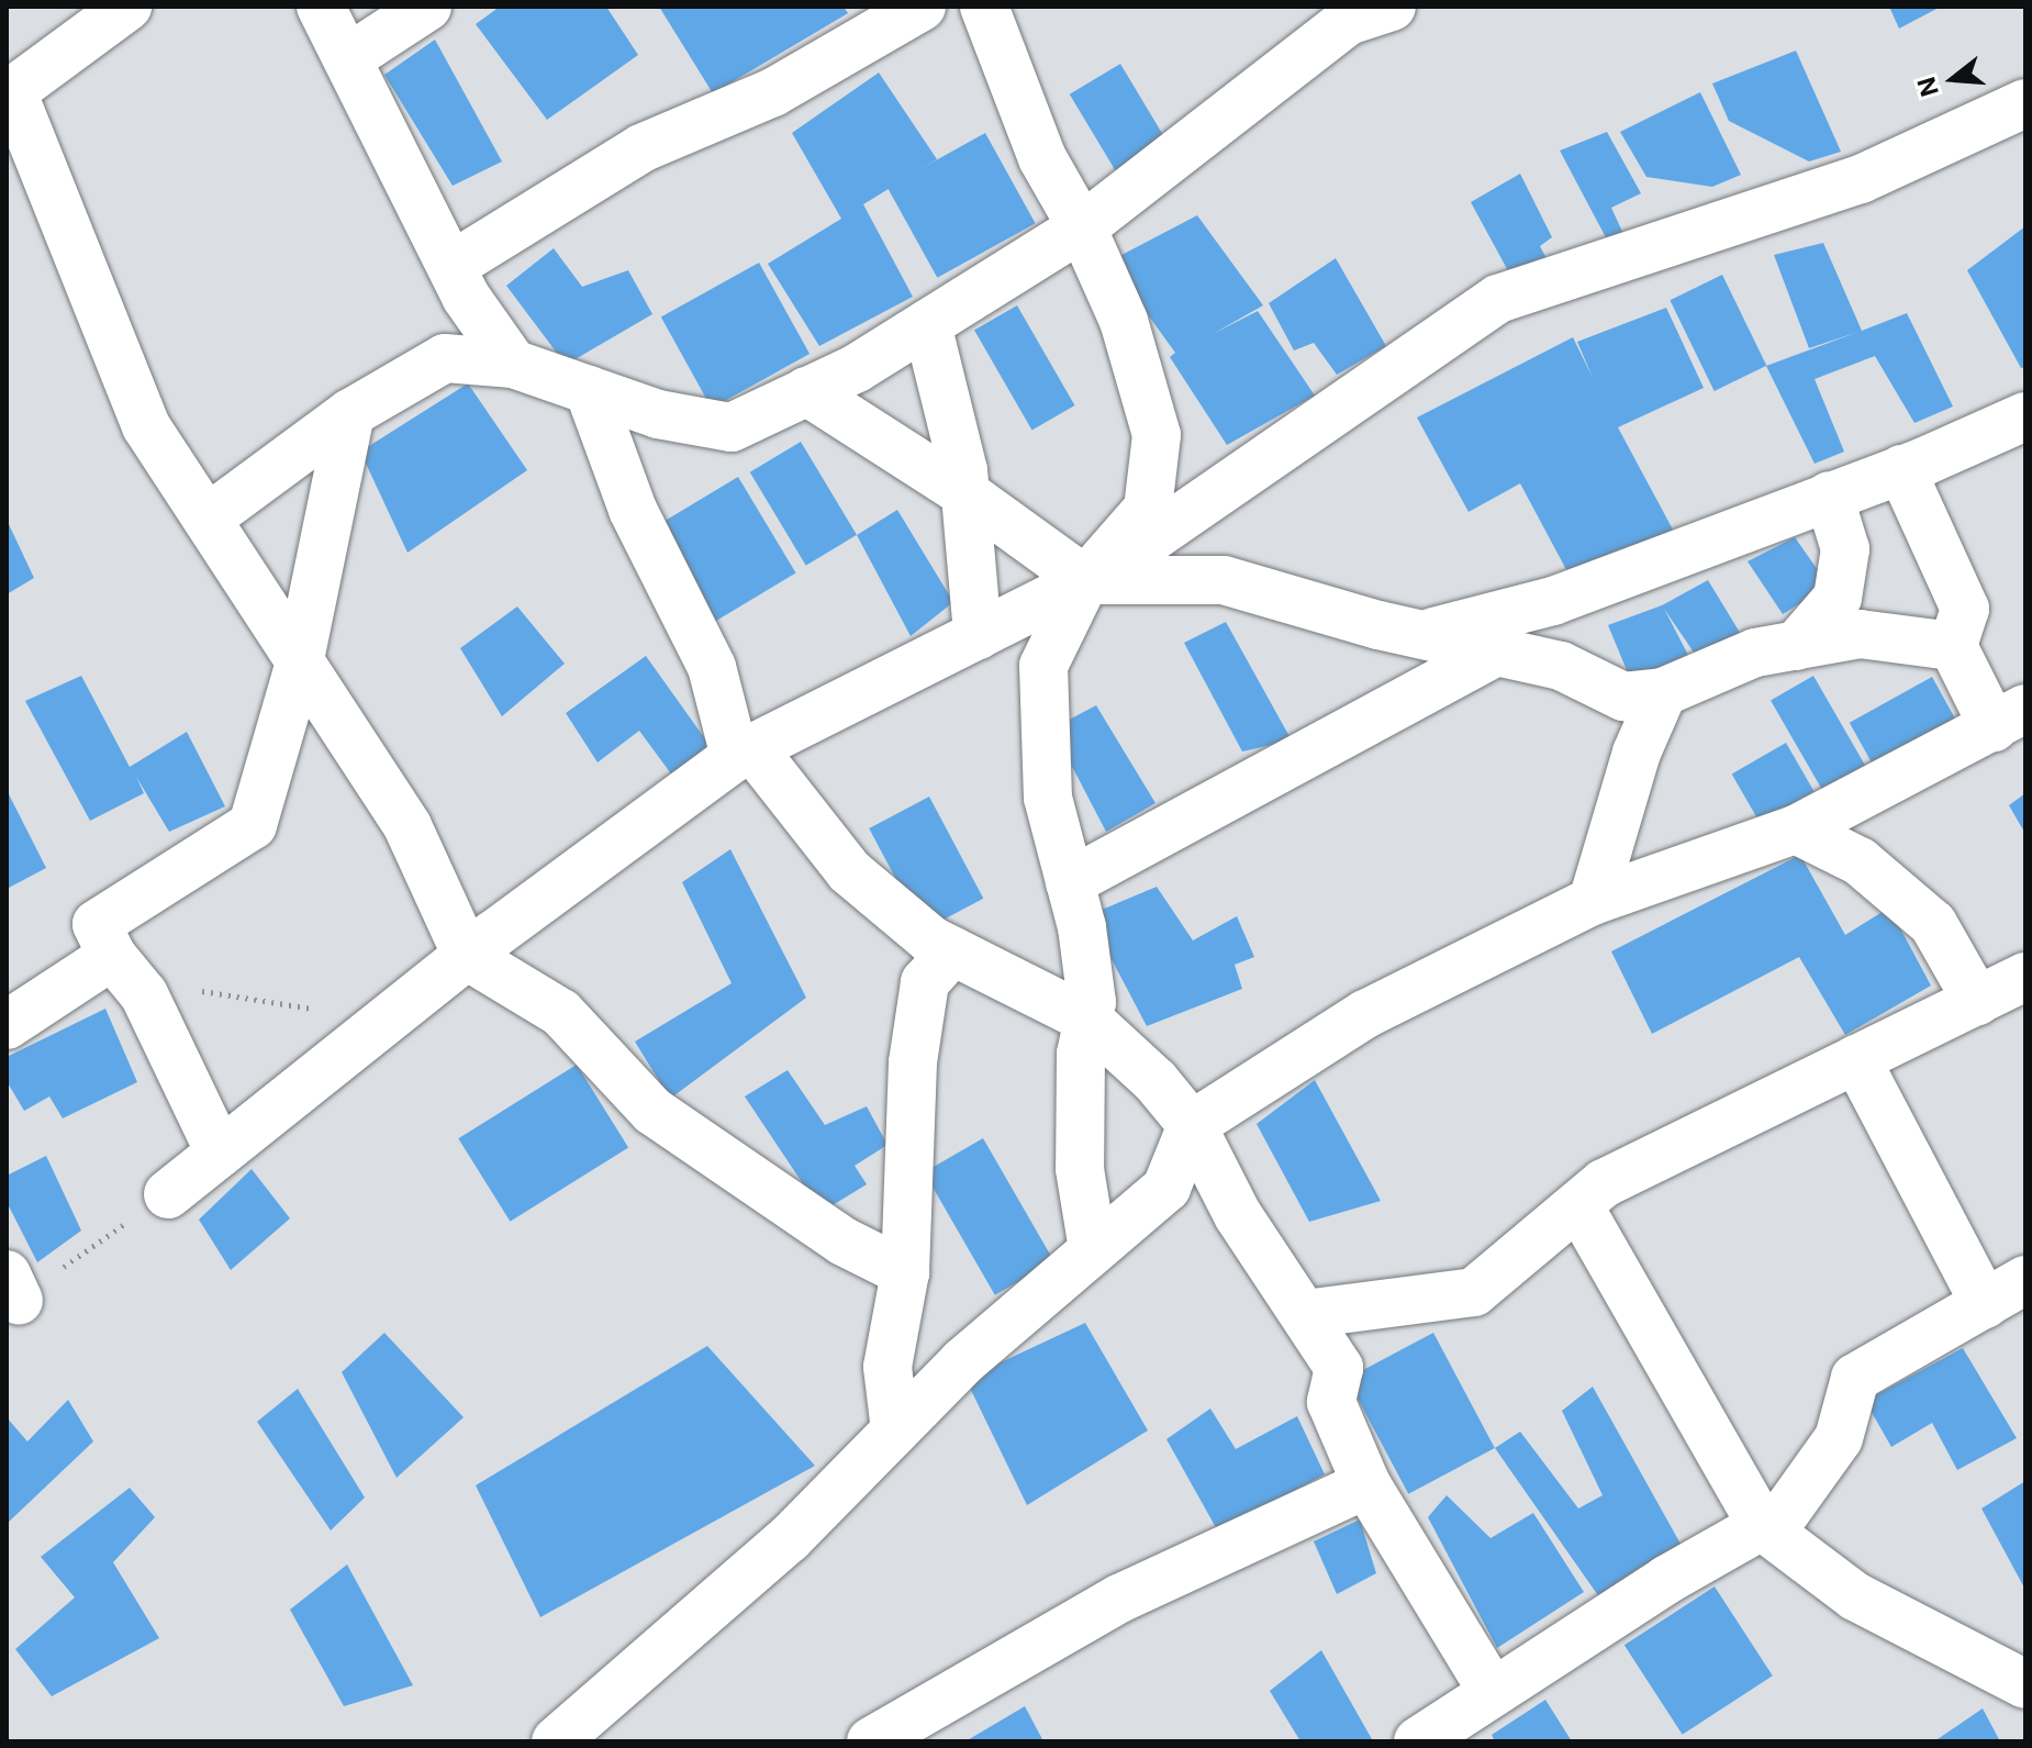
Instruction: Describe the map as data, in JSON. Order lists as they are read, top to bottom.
{
  "north": "left"
}
